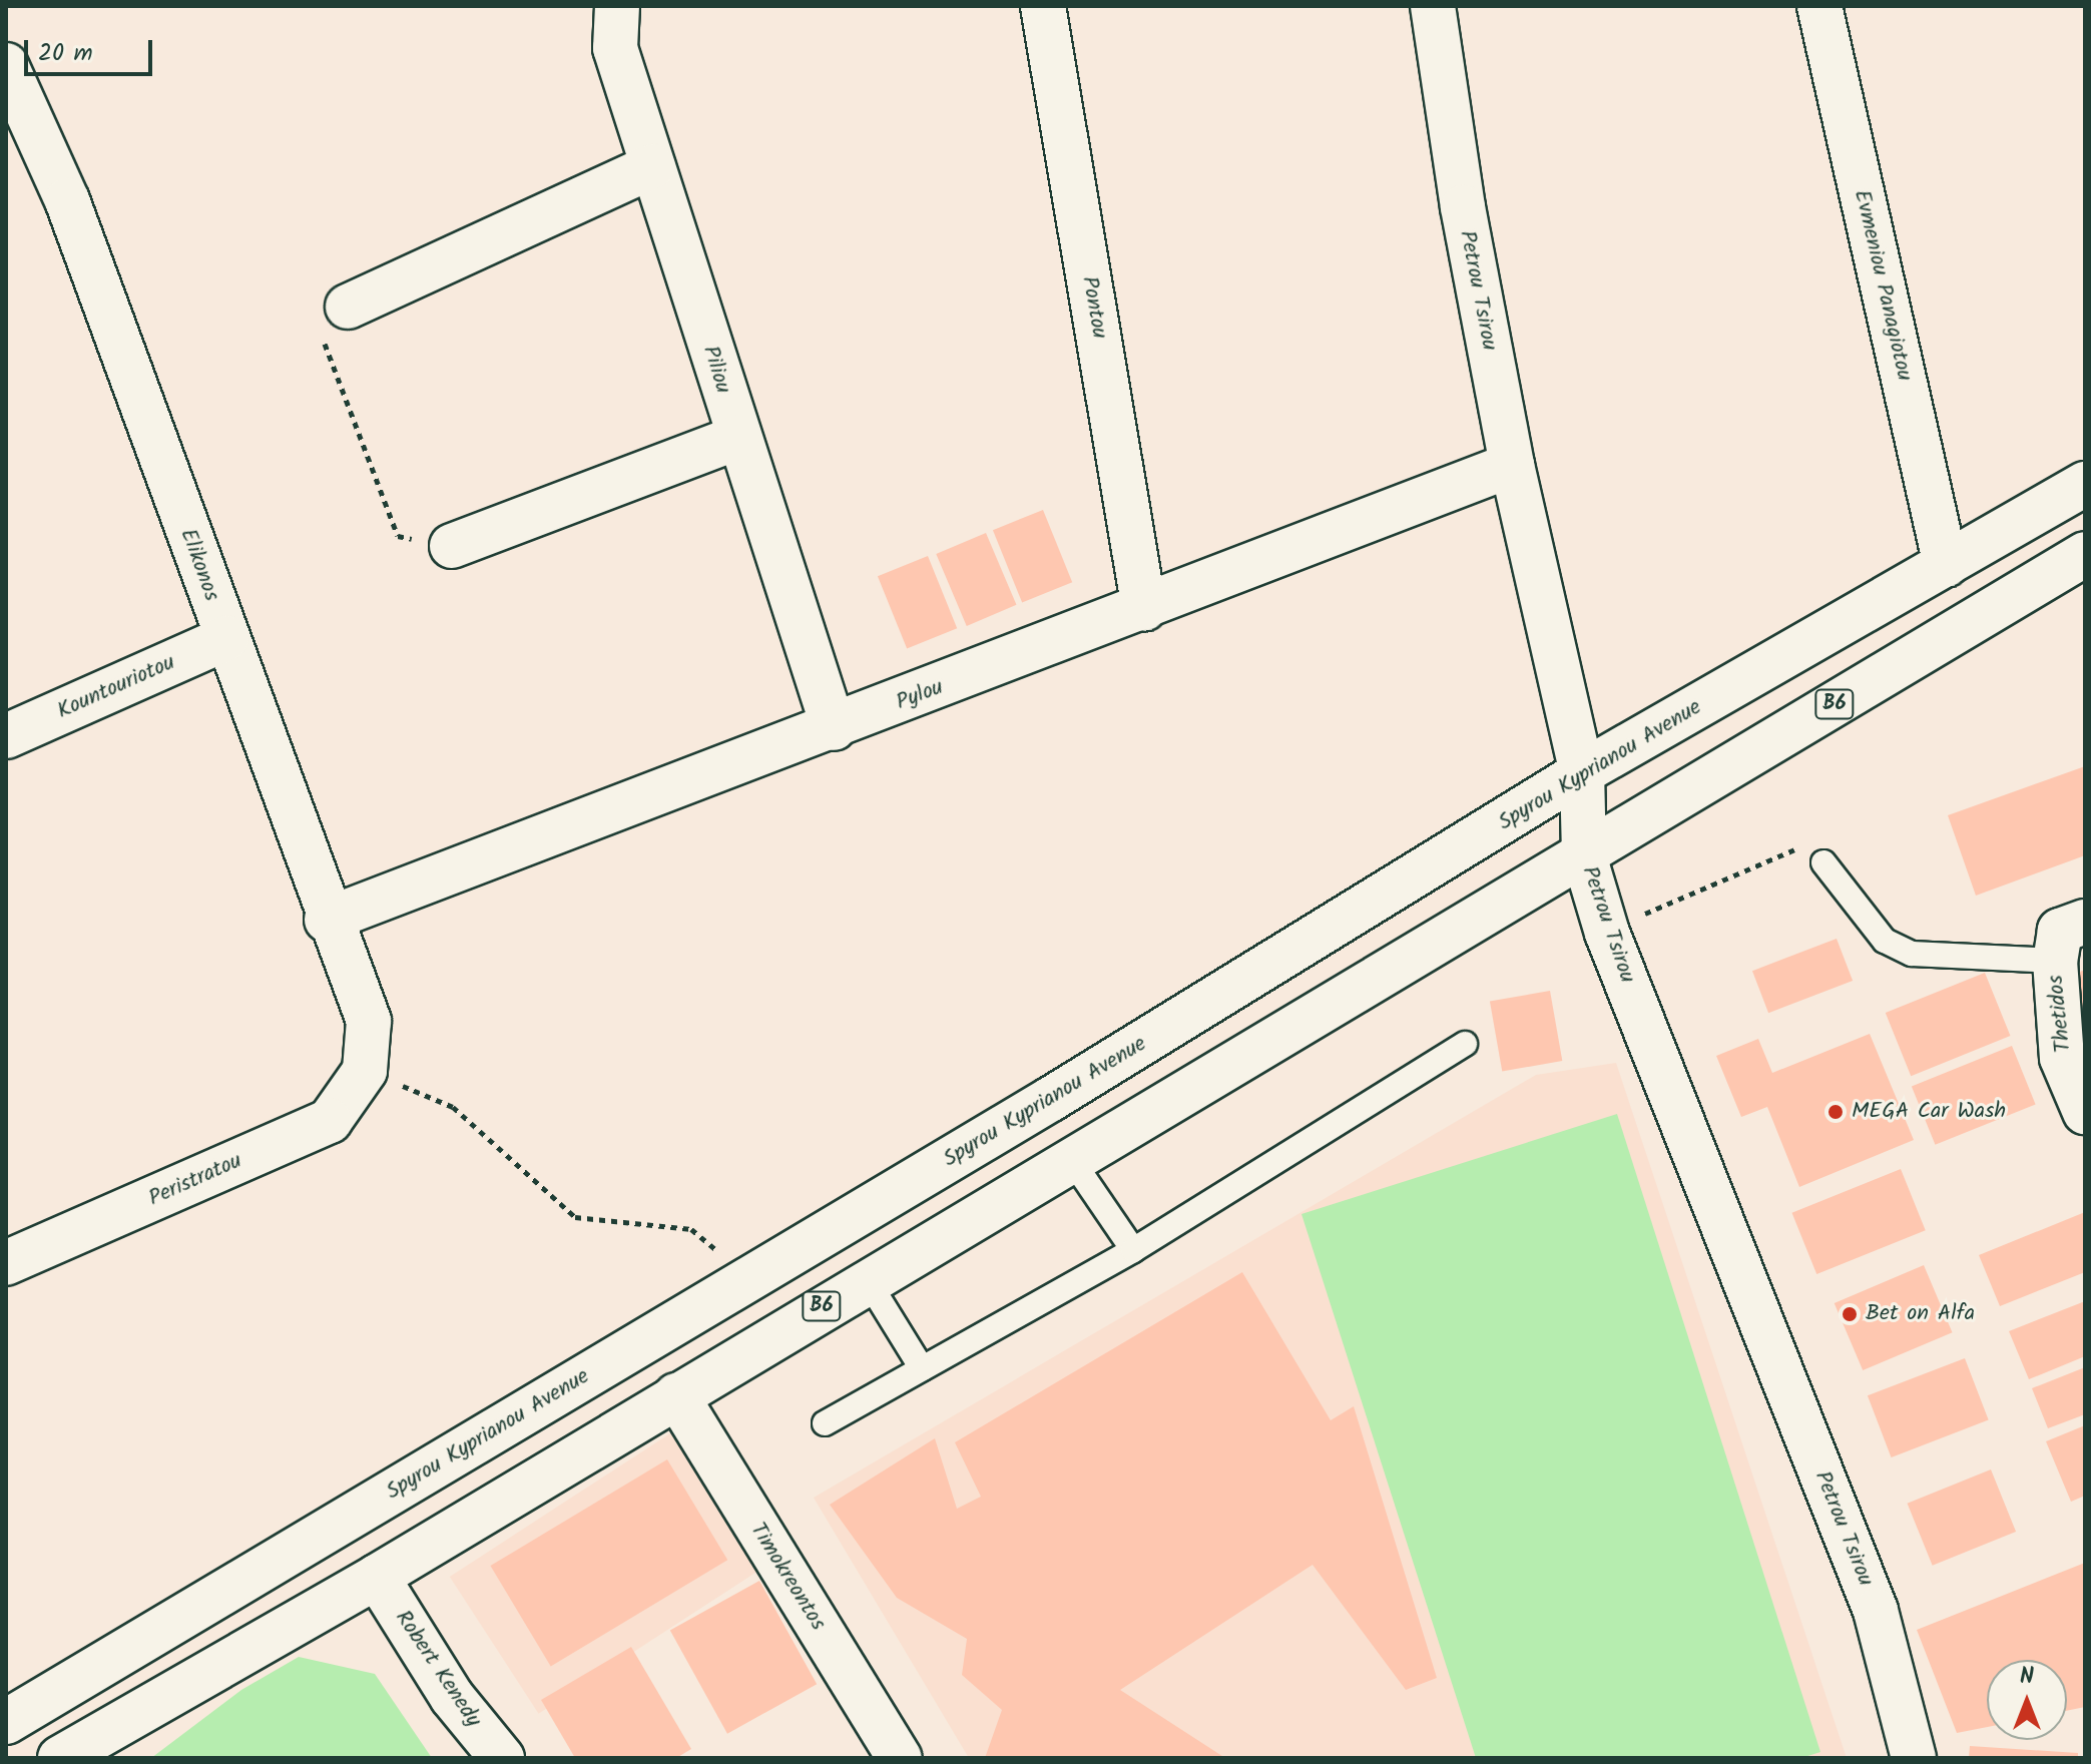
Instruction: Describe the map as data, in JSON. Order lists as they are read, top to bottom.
{
  "streets": {
    "street": [
      "Evmeniou Panagiotou",
      "Petrou Tsirou",
      "Pontou",
      "Piliou",
      "Elikonos",
      "Kountouriotou",
      "Pylou",
      "B6",
      "Spyrou Kyprianou Avenue",
      "Thetidos",
      "Peristratou",
      "Timokreontos",
      "Robert Kenedy"
    ]
  },
  "crossings": [
    ["Evmeniou Panagiotou", "Spyrou Kyprianou Avenue"],
    ["Petrou Tsirou", "Pylou"],
    ["Petrou Tsirou", "B6"],
    ["Petrou Tsirou", "Spyrou Kyprianou Avenue"],
    ["Pontou", "Pylou"],
    ["Piliou", "Pylou"],
    ["Elikonos", "Kountouriotou"],
    ["Elikonos", "Pylou"],
    ["Elikonos", "Peristratou"],
    ["B6", "Timokreontos"],
    ["B6", "Robert Kenedy"]
  ],
  "places": ["MEGA Car Wash", "Bet on Alfa"],
  "scale_bar": "20 m",
  "north": "top"
}
